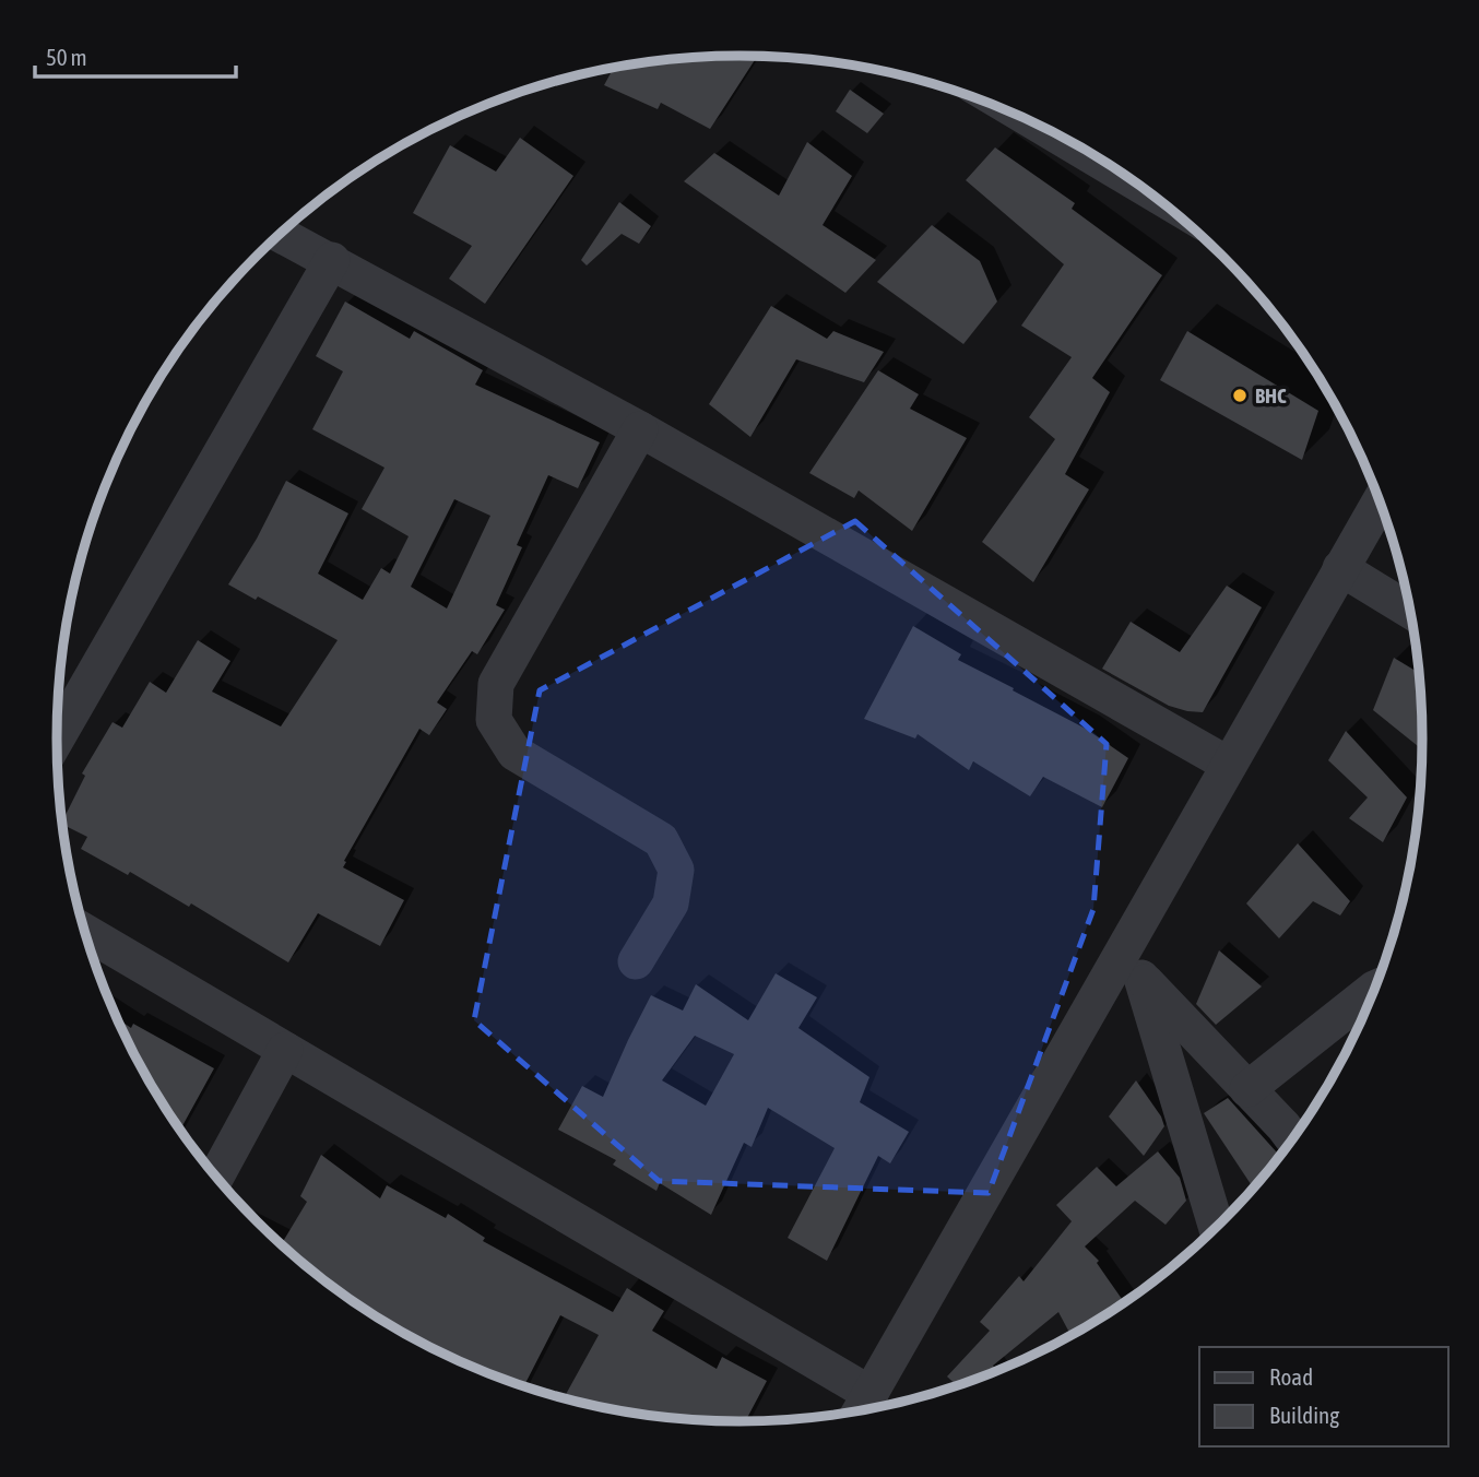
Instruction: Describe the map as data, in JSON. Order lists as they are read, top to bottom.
{
  "places": ["BHC"],
  "legend": ["Road", "Building"],
  "scale_bar": "50 m"
}
